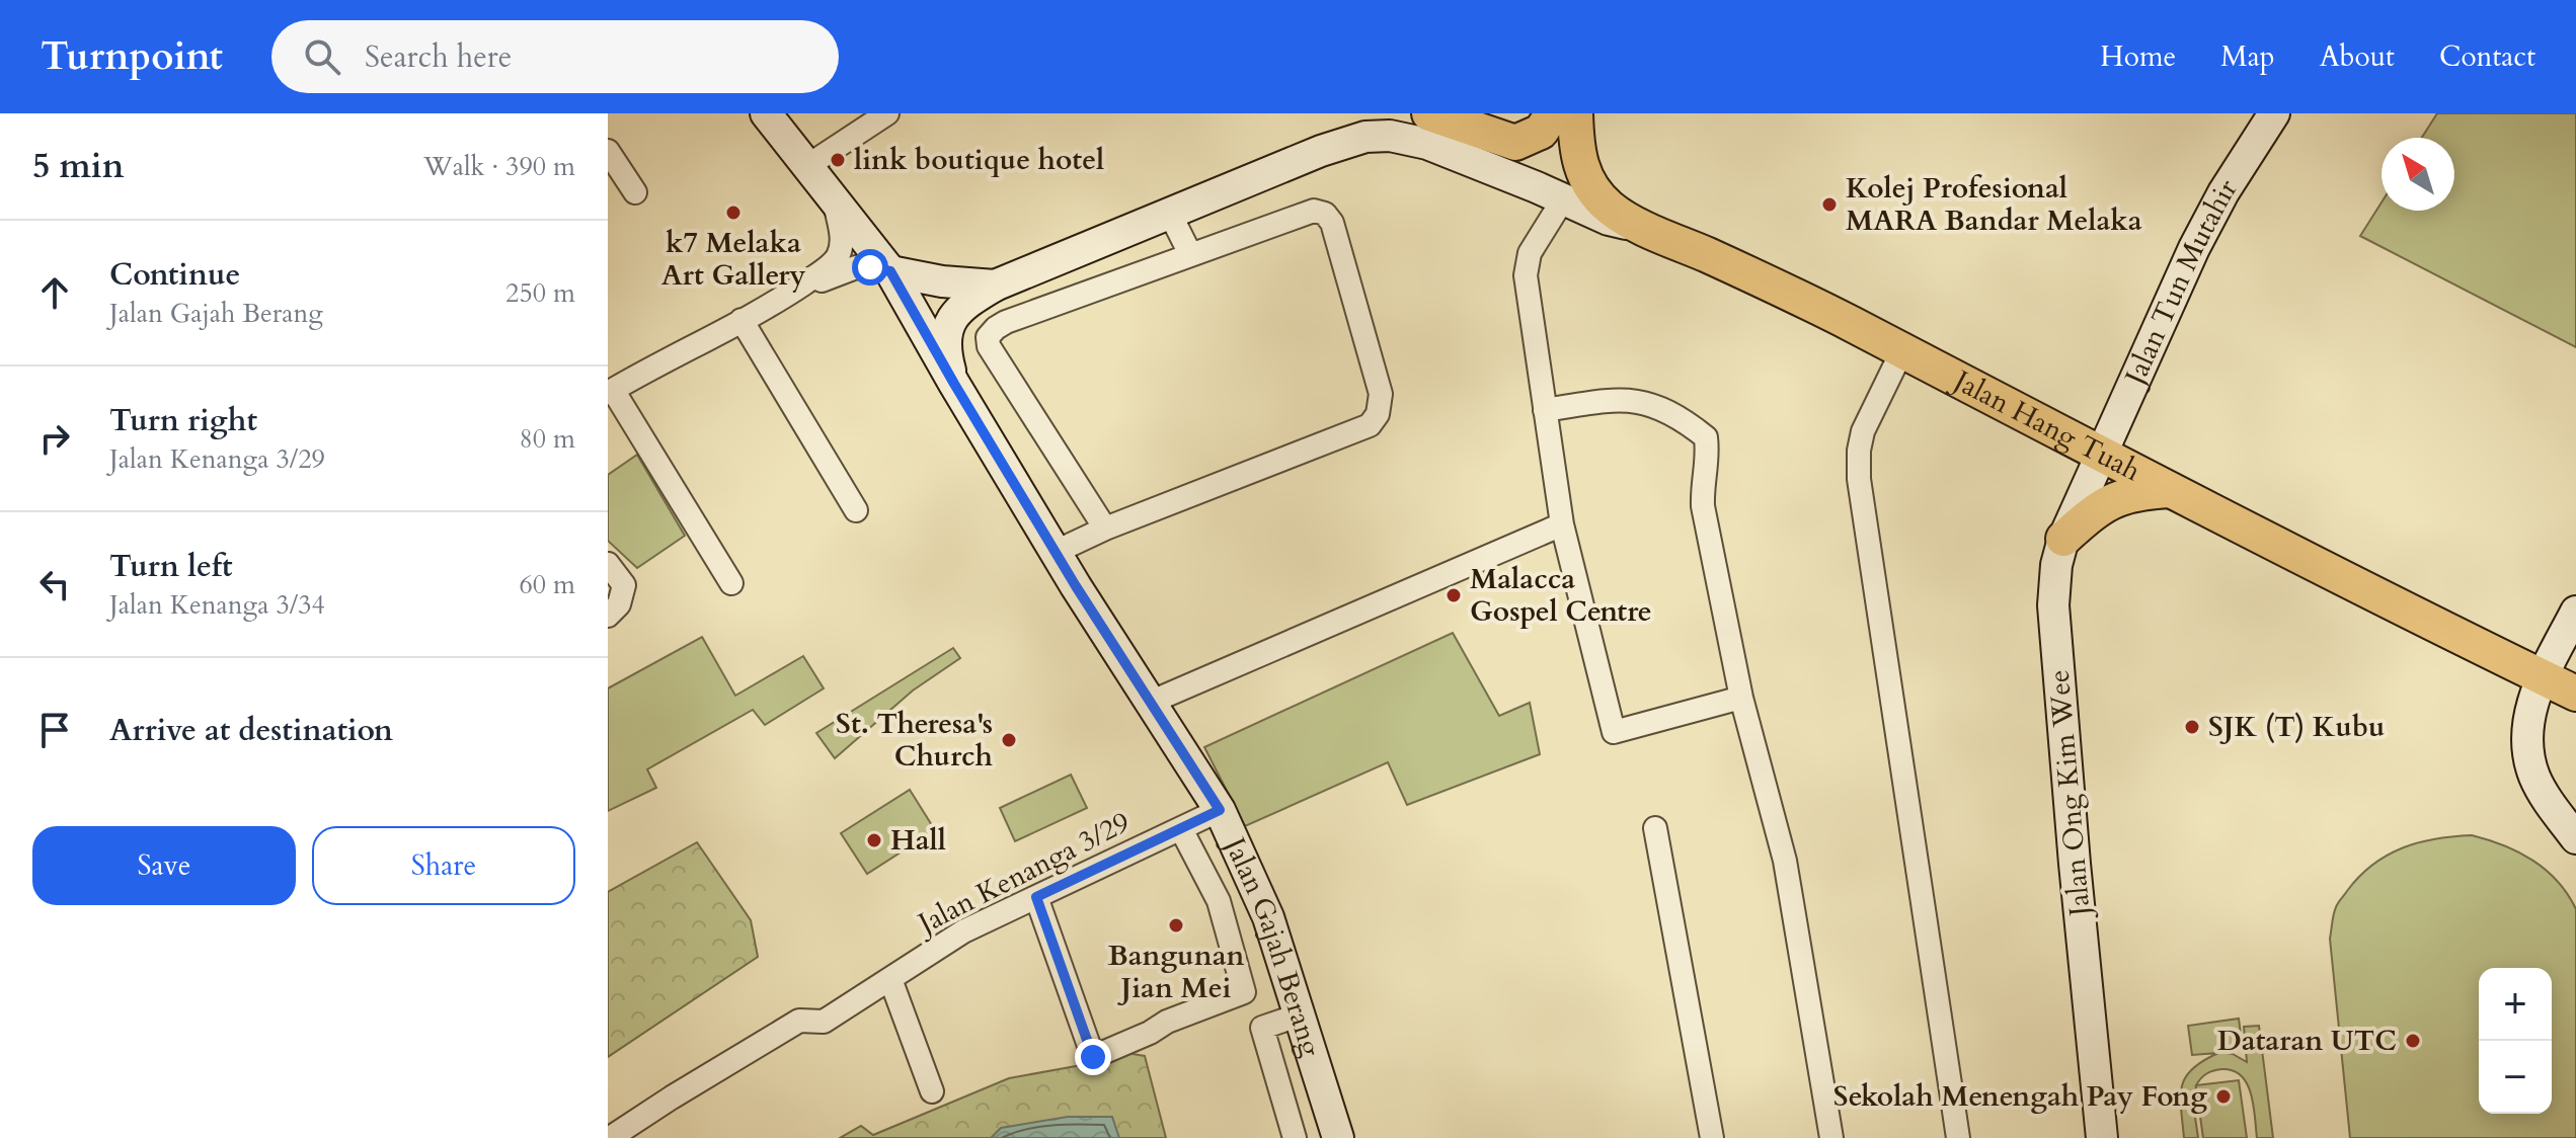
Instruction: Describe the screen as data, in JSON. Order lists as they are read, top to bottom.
{
  "streets": {
    "main road": ["Jalan Hang Tuah"],
    "street": [
      "Jalan Tun Mutahir",
      "Jalan Ong Kim Wee",
      "Jalan Kenanga 3/29",
      "Jalan Gajah Berang"
    ]
  },
  "crossings": [
    ["Jalan Tun Mutahir", "Jalan Hang Tuah"],
    ["Jalan Tun Mutahir", "Jalan Ong Kim Wee"],
    ["Jalan Hang Tuah", "Jalan Ong Kim Wee"],
    ["Jalan Kenanga 3/29", "Jalan Gajah Berang"]
  ],
  "places": [
    "link boutique hotel",
    "Kolej Profesional MARA Bandar Melaka",
    "k7 Melaka Art Gallery",
    "Malacca Gospel Centre",
    "SJK (T) Kubu",
    "St. Theresa's Church",
    "Hall",
    "Bangunan Jian Mei",
    "Dataran UTC",
    "Sekolah Menengah Pay Fong"
  ],
  "north": "top left",
  "page": {
    "header": "Turnpoint",
    "search": "Search here",
    "nav": [
      "Home",
      "Map",
      "About",
      "Contact"
    ],
    "heading": ["5 min", "Walk · 390 m"],
    "list": [
      ["Continue", "Jalan Gajah Berang", "250 m"],
      ["Turn right", "Jalan Kenanga 3/29", "80 m"],
      ["Turn left", "Jalan Kenanga 3/34", "60 m"],
      "Arrive at destination"
    ],
    "buttons": ["Save", "Share"],
    "map_buttons": ["+", "−"]
  }
}
